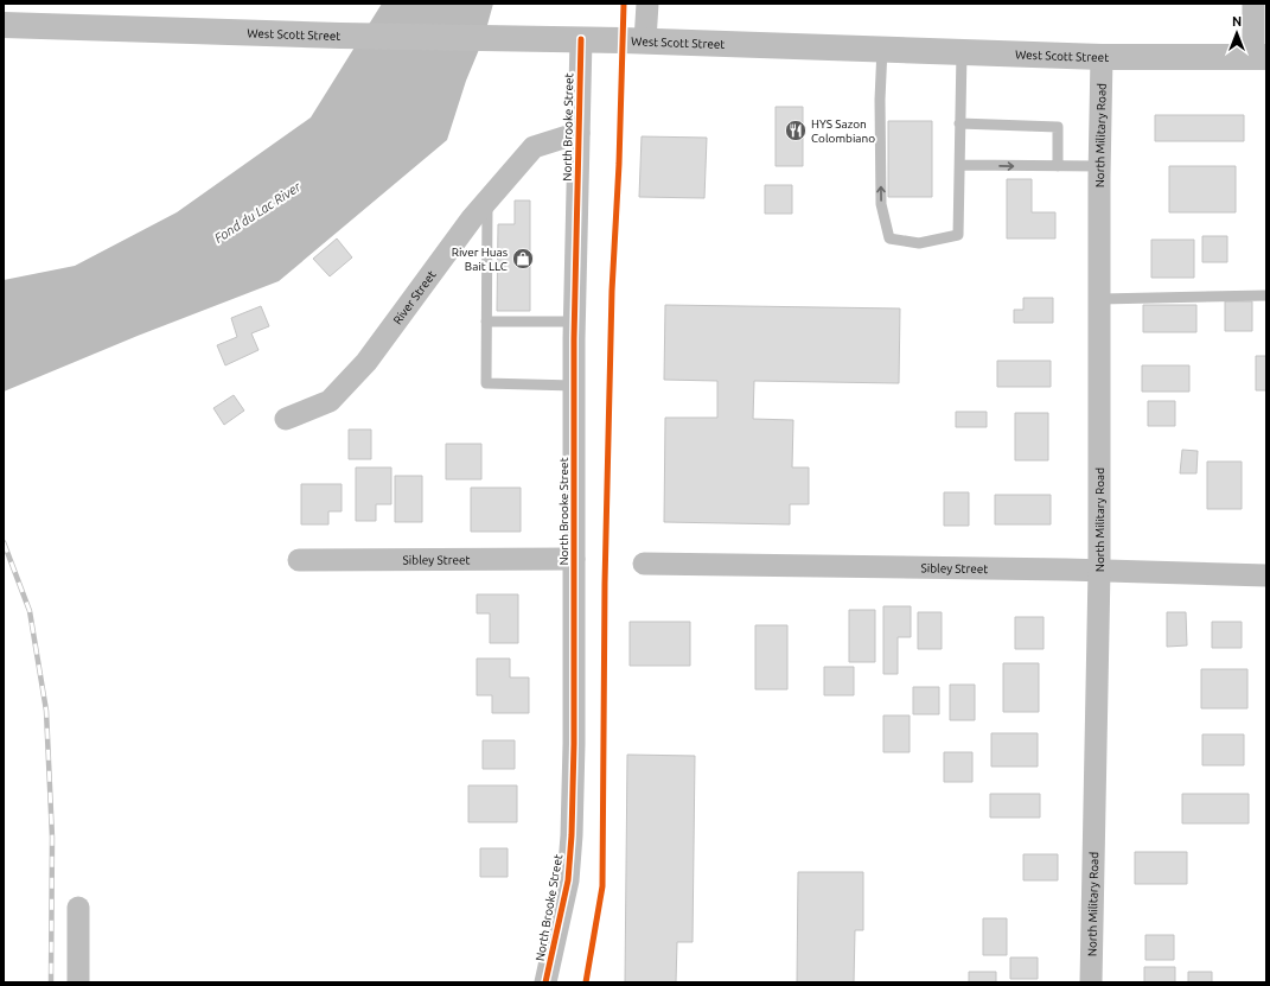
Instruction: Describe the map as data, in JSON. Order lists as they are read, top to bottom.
{
  "streets": {
    "main road": ["West Scott Street"],
    "street": [
      "North Brooke Street",
      "North Military Road",
      "River Street",
      "Sibley Street"
    ]
  },
  "crossings": [
    ["West Scott Street", "North Brooke Street"],
    ["West Scott Street", "North Military Road"],
    ["North Brooke Street", "River Street"],
    ["North Brooke Street", "Sibley Street"],
    ["North Military Road", "Sibley Street"]
  ],
  "water": ["Fond du Lac River"],
  "places": {
    "restaurant": ["HYS Sazon Colombiano"],
    "shop": ["River Huas Bait LLC"]
  },
  "north": "top"
}
